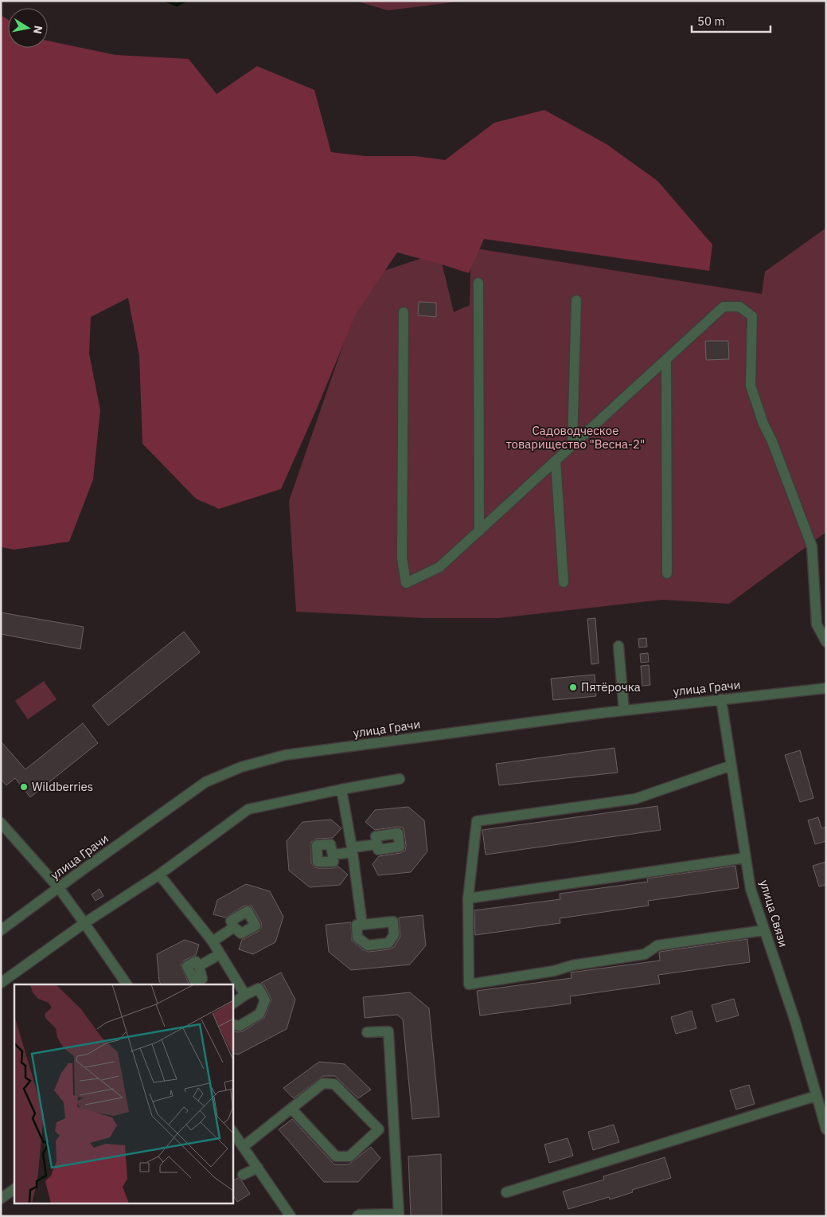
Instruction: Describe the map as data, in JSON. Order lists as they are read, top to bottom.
{
  "streets": {
    "street": ["улица Грачи", "улица Связи"]
  },
  "crossings": [
    ["улица Грачи", "улица Связи"]
  ],
  "parks": ["Садоводческое товарищество \"Весна-2\""],
  "places": ["Пятёрочка", "Wildberries"],
  "scale_bar": "50 m",
  "north": "right"
}
